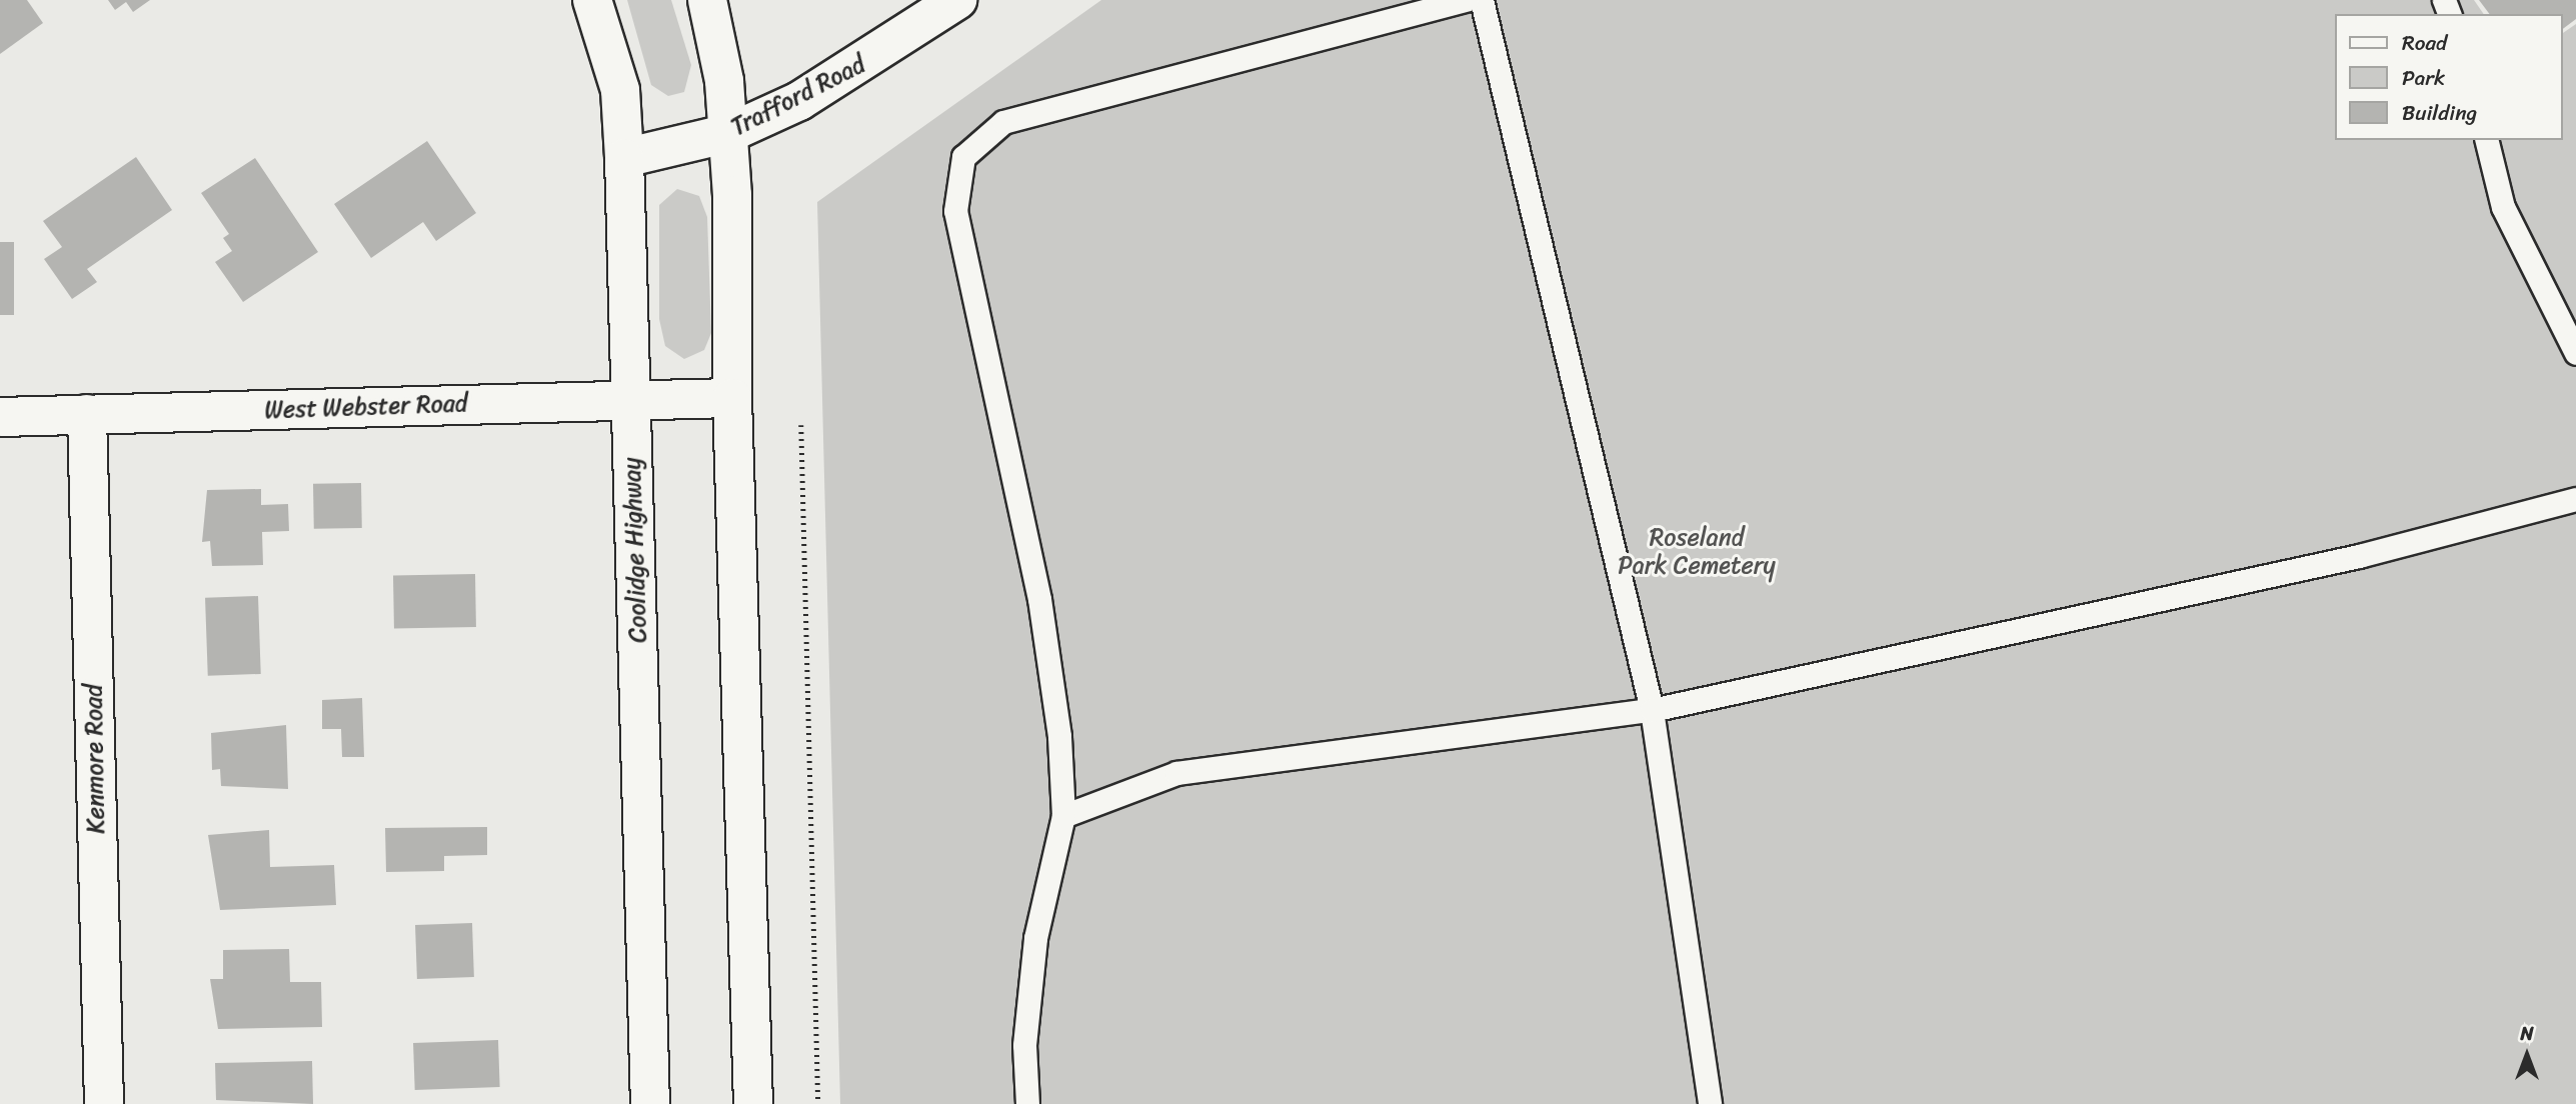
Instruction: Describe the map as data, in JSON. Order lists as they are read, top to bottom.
{
  "streets": {
    "main road": [
      "Trafford Road",
      "West Webster Road",
      "Coolidge Highway",
      "Kenmore Road"
    ]
  },
  "crossings": [
    ["Trafford Road", "Coolidge Highway"],
    ["West Webster Road", "Coolidge Highway"],
    ["West Webster Road", "Kenmore Road"]
  ],
  "parks": ["Roseland Park Cemetery"],
  "legend": ["Road", "Park", "Building"],
  "north": "top"
}
